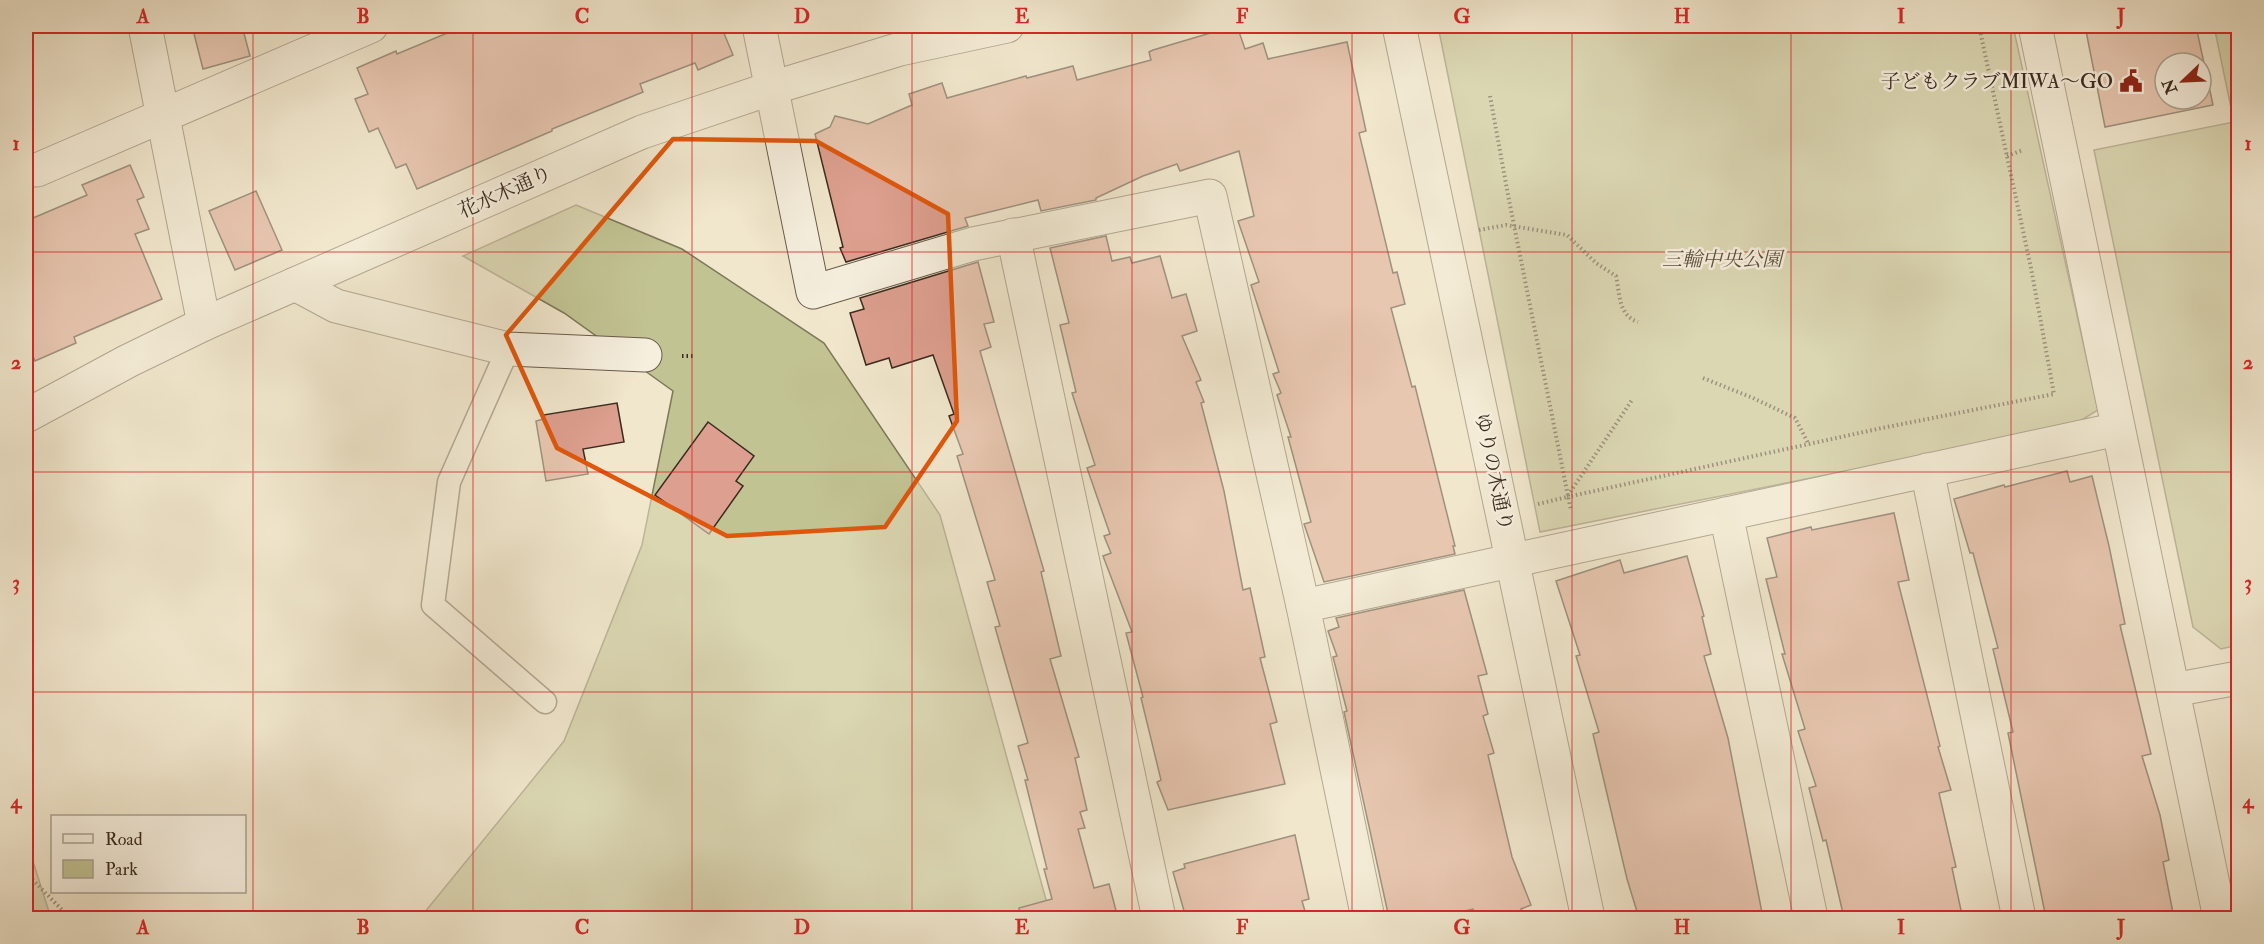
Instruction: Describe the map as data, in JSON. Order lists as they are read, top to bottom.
{
  "streets": {
    "street": ["花水木通り", "ゆりの木通り"]
  },
  "parks": ["三輪中央公園"],
  "places": {
    "public building": ["子どもクラブMIWA～GO"]
  },
  "legend": ["Road", "Park"],
  "north": "bottom left",
  "grid": {
    "columns": [
      "A",
      "B",
      "C",
      "D",
      "E",
      "F",
      "G",
      "H",
      "I",
      "J"
    ],
    "rows": [
      "1",
      "2",
      "3",
      "4"
    ]
  }
}
